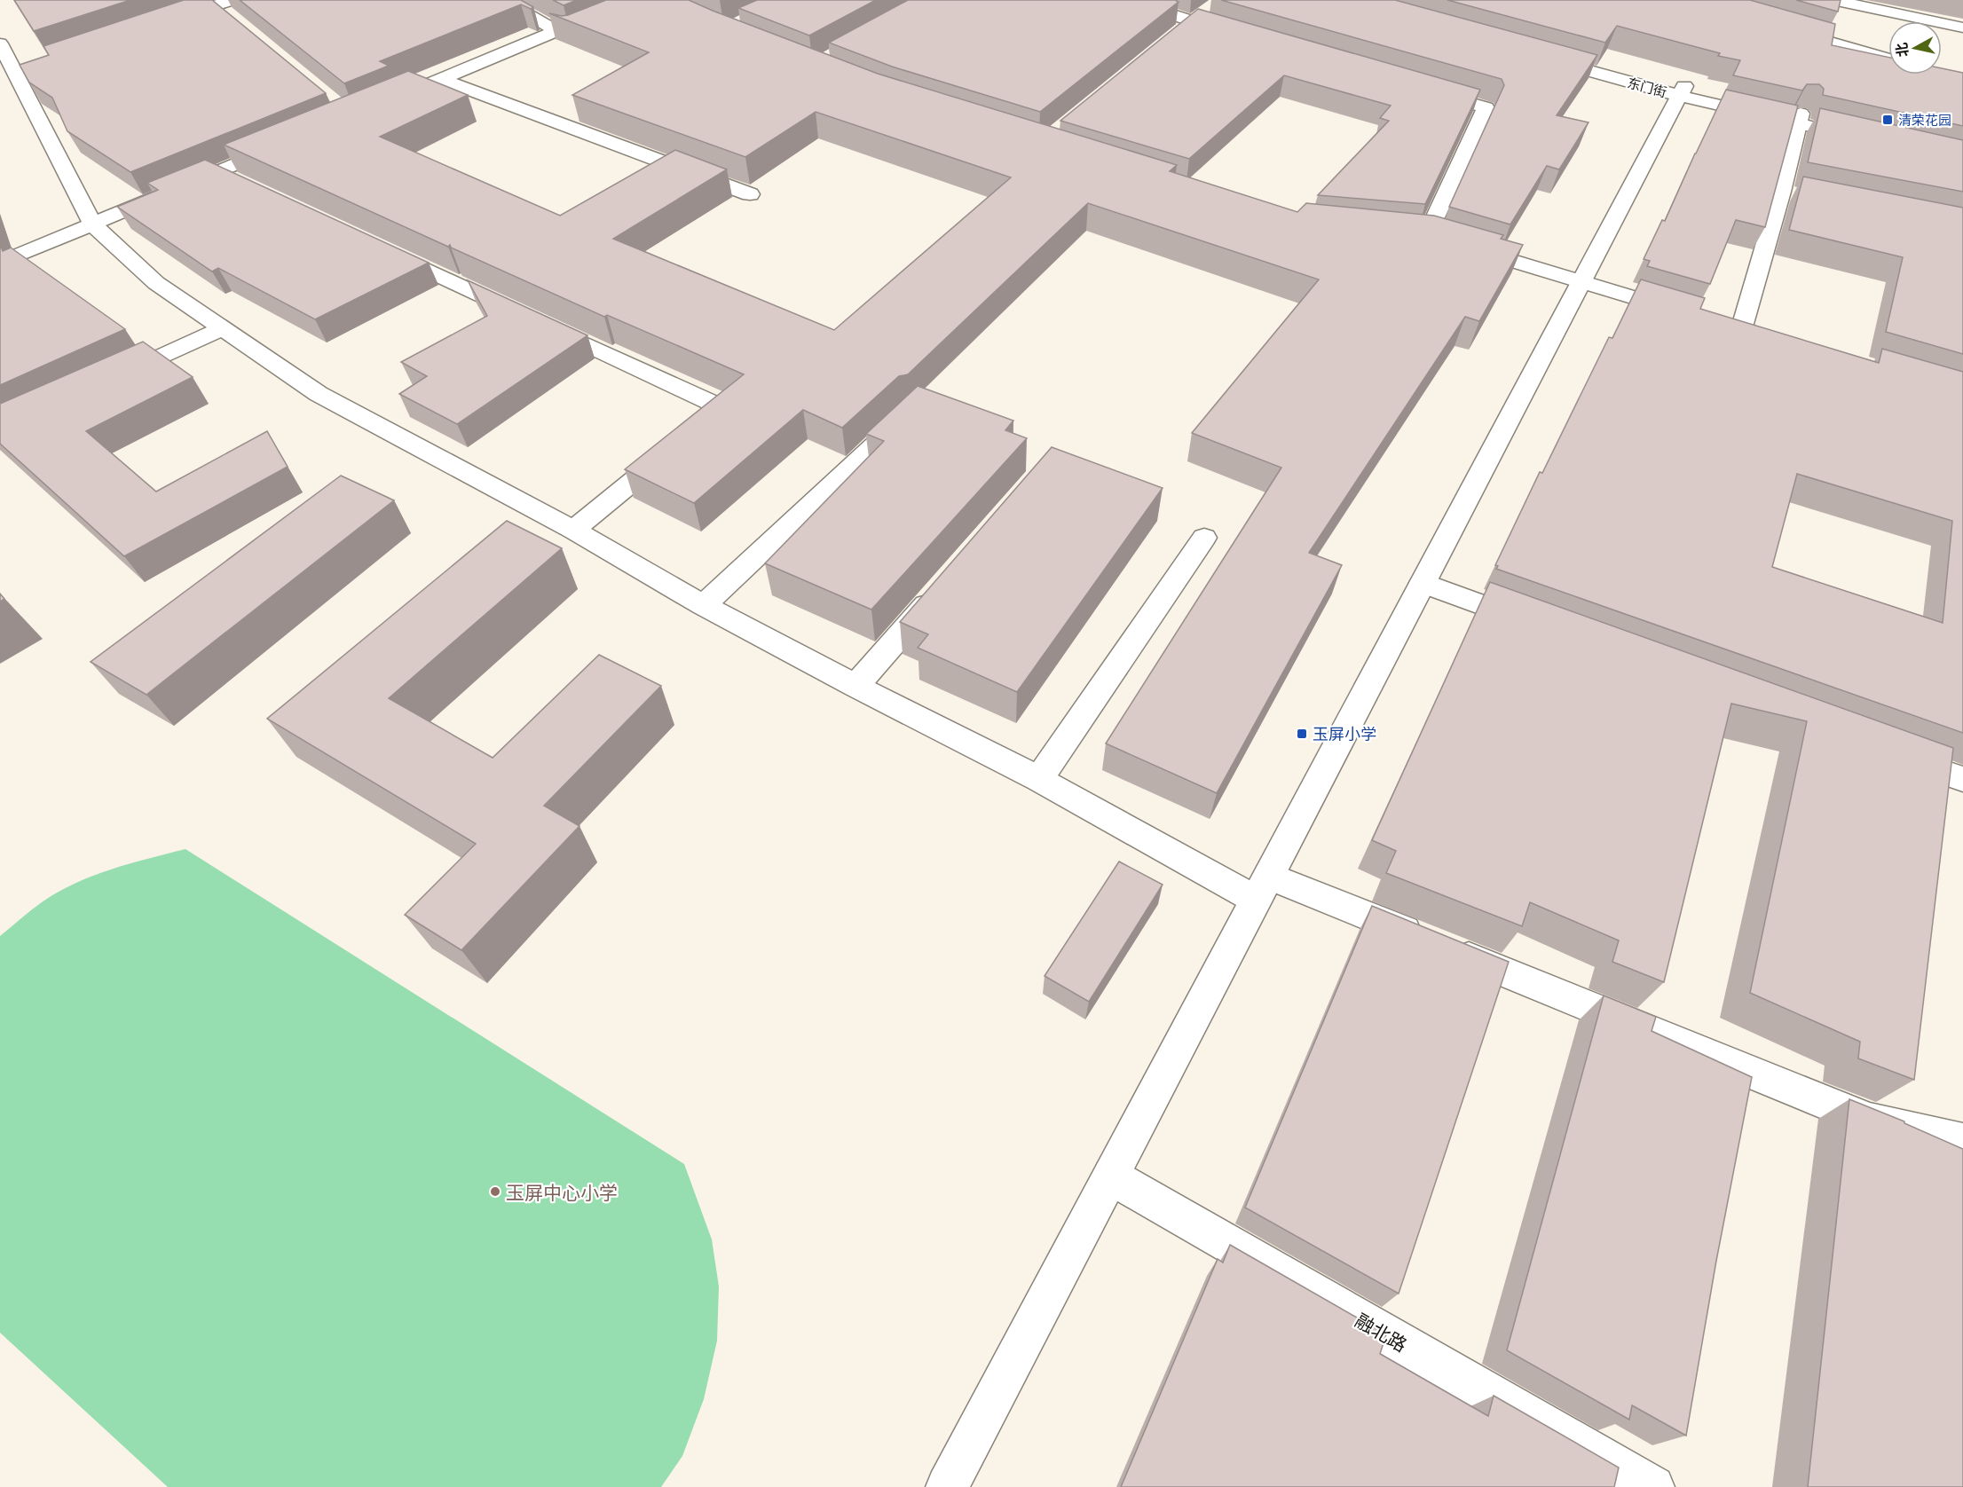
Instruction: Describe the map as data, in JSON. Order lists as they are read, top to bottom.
{
  "streets": {
    "street": ["东门街", "融北路"]
  },
  "places": {
    "transit": ["清荣花园", "玉屏小学"],
    "other": ["玉屏中心小学"]
  },
  "north": "left"
}
